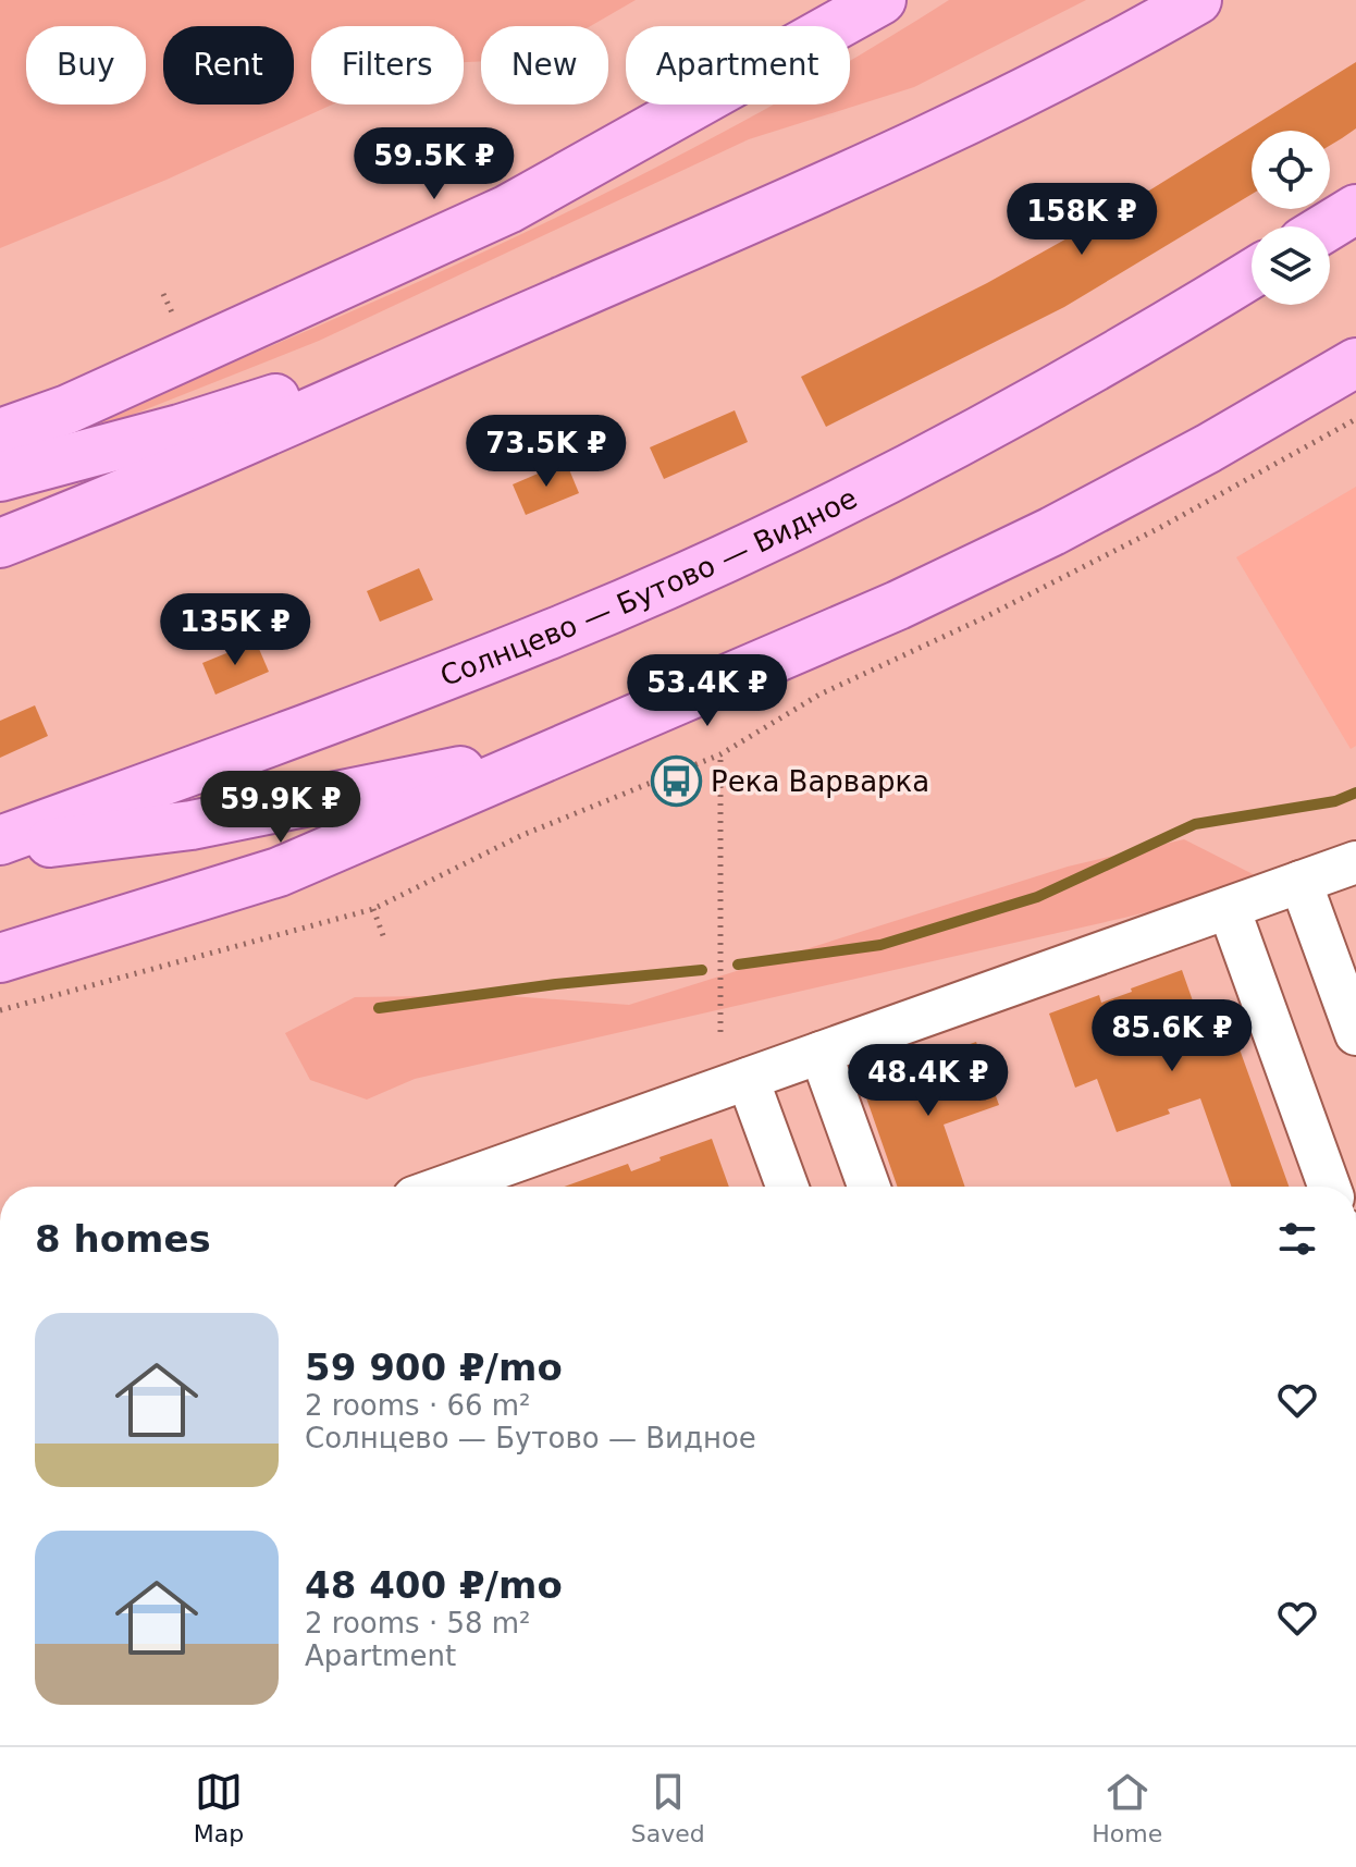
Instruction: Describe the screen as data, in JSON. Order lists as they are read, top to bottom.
{
  "streets": {
    "main road": ["Солнцево — Бутово — Видное"]
  },
  "places": {
    "bus stop": ["Река Варварка"]
  },
  "page": {
    "chip": [
      "Buy",
      "Rent",
      "Filters",
      "New",
      "Apartment"
    ],
    "price": [
      "59.5K ₽",
      "158K ₽",
      "73.5K ₽",
      "135K ₽",
      "53.4K ₽",
      "59.9K ₽",
      "85.6K ₽",
      "48.4K ₽"
    ],
    "heading": "8 homes",
    "list": [
      {
        "name": "59 900 ₽/mo",
        "note": "2 rooms · 66 m² · Солнцево — Бутово — Видное"
      },
      {
        "name": "48 400 ₽/mo",
        "note": "2 rooms · 58 m² · Apartment"
      }
    ],
    "tabs": ["Map", "Saved", "Home"]
  }
}
